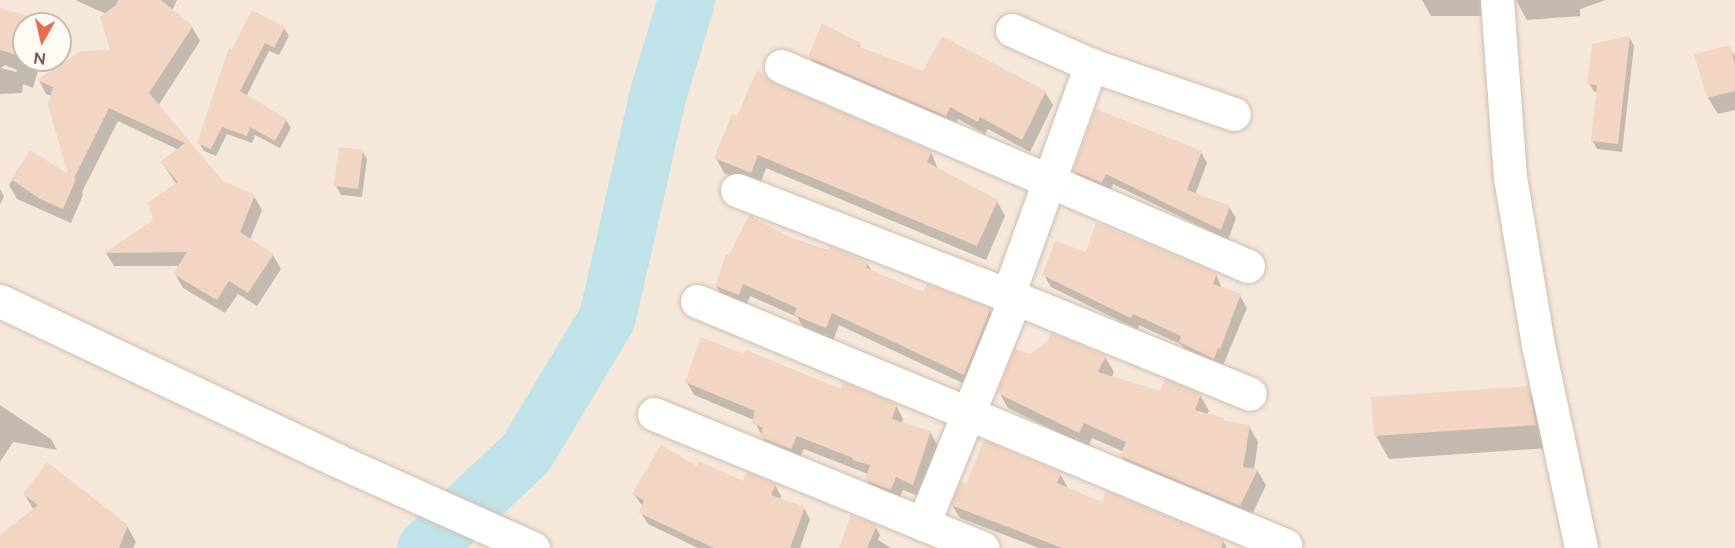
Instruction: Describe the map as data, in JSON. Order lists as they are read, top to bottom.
{
  "north": "bottom"
}
